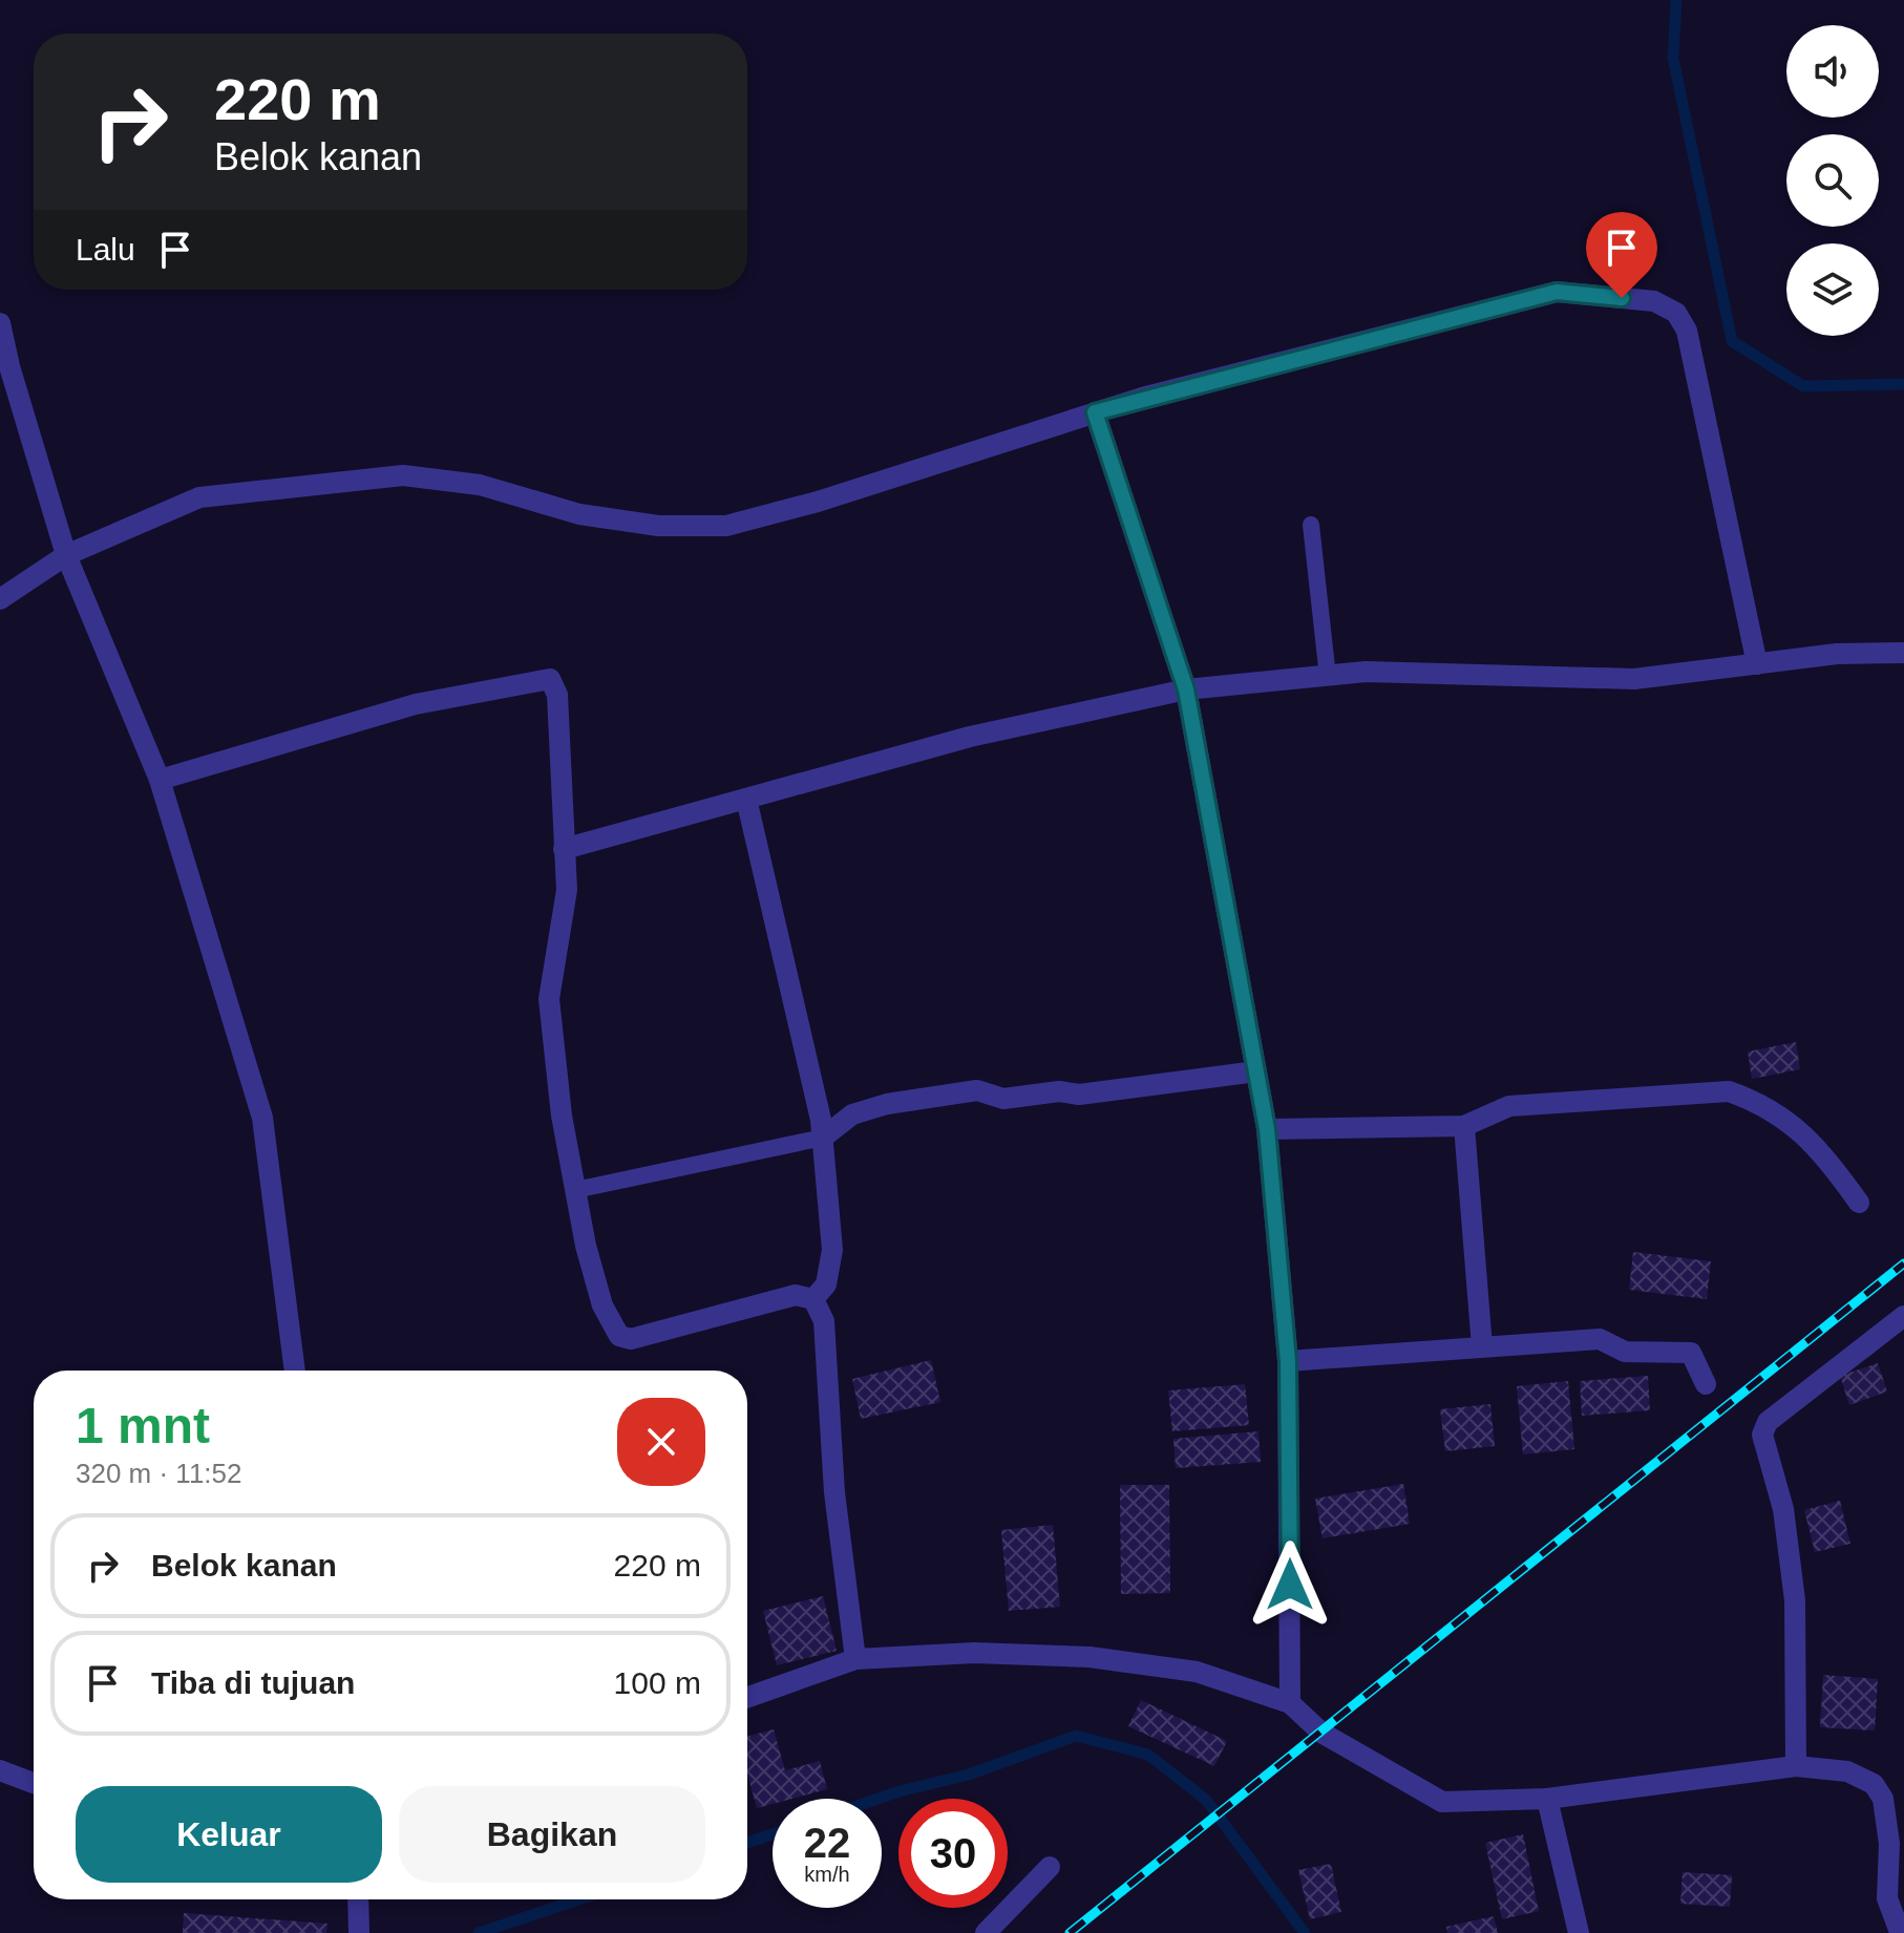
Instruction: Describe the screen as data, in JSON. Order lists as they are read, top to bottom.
{
  "page": {
    "turn": ["220 m", "Belok kanan"],
    "then": "Lalu",
    "heading": ["1 mnt", "320 m · 11:52"],
    "list": [
      {
        "name": "Belok kanan",
        "value": "220 m"
      },
      {
        "name": "Tiba di tujuan",
        "value": "100 m"
      }
    ],
    "buttons": ["Keluar", "Bagikan"],
    "speed": "22 km/h",
    "limit": "30"
  }
}
